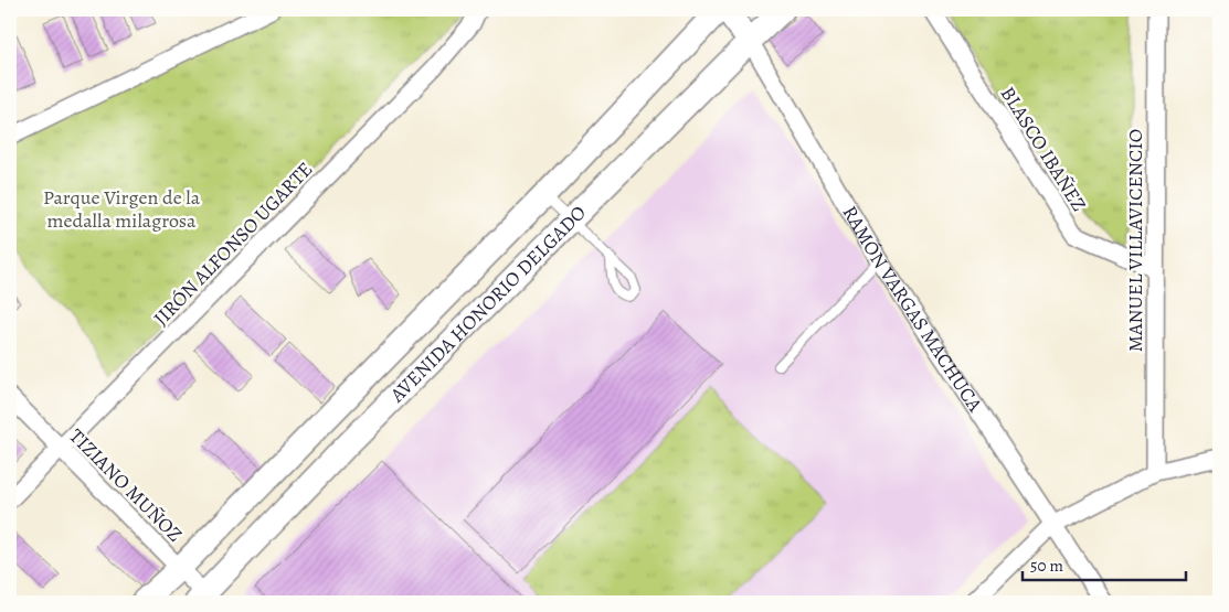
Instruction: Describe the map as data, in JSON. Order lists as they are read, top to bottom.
{
  "streets": {
    "street": [
      "BLASCO IBAÑEZ",
      "MANUEL VILLAVICENCIO",
      "JIRÓN ALFONSO UGARTE",
      "AVENIDA HONORIO DELGADO",
      "RAMÓN VARGAS MACHUCA",
      "TIZIANO MUÑOZ"
    ]
  },
  "crossings": [
    ["BLASCO IBAÑEZ", "MANUEL VILLAVICENCIO"],
    ["JIRÓN ALFONSO UGARTE", "TIZIANO MUÑOZ"],
    ["AVENIDA HONORIO DELGADO", "RAMÓN VARGAS MACHUCA"],
    ["AVENIDA HONORIO DELGADO", "TIZIANO MUÑOZ"]
  ],
  "parks": ["Parque Virgen de la medalla milagrosa"],
  "scale_bar": "50 m"
}
